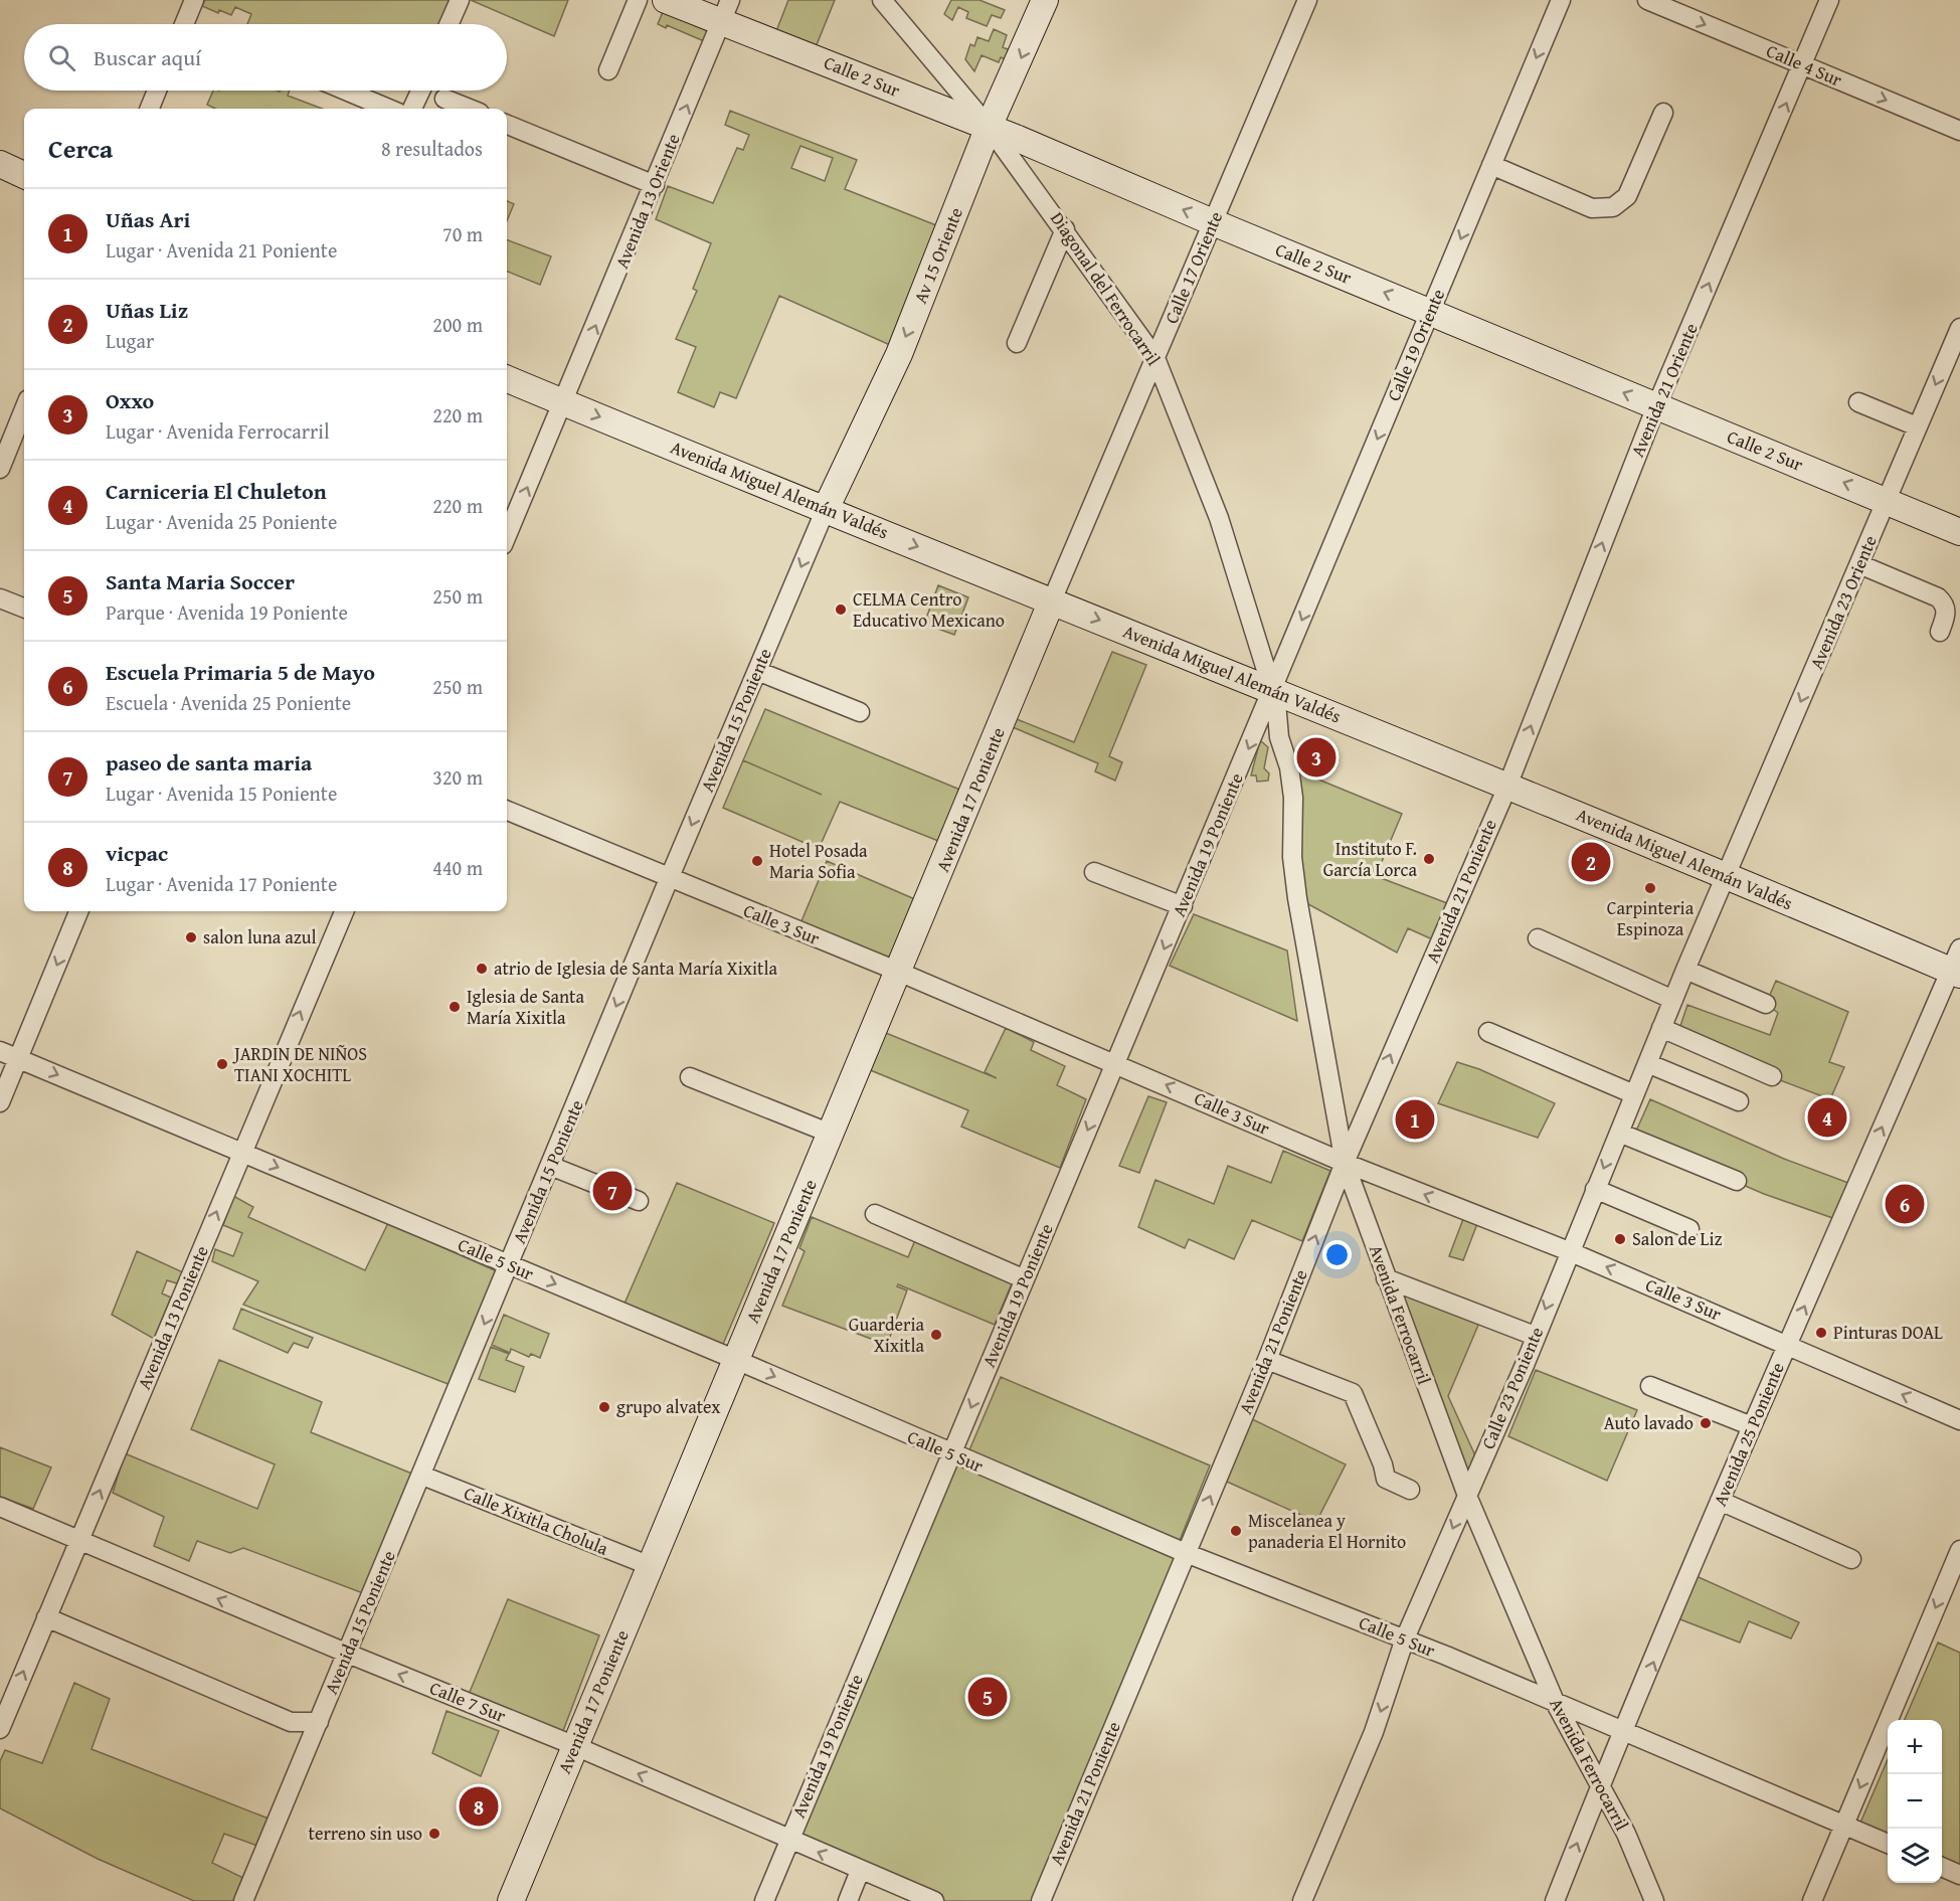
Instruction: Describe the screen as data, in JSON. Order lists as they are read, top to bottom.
{
  "streets": {
    "main road": [
      "Calle 2 Sur",
      "Av 15 Oriente",
      "Avenida Miguel Alemán Valdés",
      "Avenida 17 Poniente"
    ],
    "street": [
      "Calle 4 Sur",
      "Avenida 13 Oriente",
      "Calle 17 Oriente",
      "Diagonal del Ferrocarril",
      "Calle 19 Oriente",
      "Avenida 21 Oriente",
      "Avenida 23 Oriente",
      "Avenida 15 Poniente",
      "Avenida 19 Poniente",
      "Avenida 21 Poniente",
      "Calle 3 Sur",
      "Calle 5 Sur",
      "Avenida Ferrocarril",
      "Avenida 13 Poniente",
      "Calle 23 Poniente",
      "Avenida 25 Poniente",
      "Calle Xixitla Cholula",
      "Calle 7 Sur"
    ]
  },
  "crossings": [
    ["Calle 4 Sur", "Avenida 21 Oriente"],
    ["Calle 2 Sur", "Avenida 13 Oriente"],
    ["Calle 2 Sur", "Av 15 Oriente"],
    ["Calle 2 Sur", "Calle 17 Oriente"],
    ["Calle 2 Sur", "Diagonal del Ferrocarril"],
    ["Calle 2 Sur", "Calle 19 Oriente"],
    ["Calle 2 Sur", "Avenida 21 Oriente"],
    ["Calle 2 Sur", "Avenida 23 Oriente"],
    ["Avenida 13 Oriente", "Avenida Miguel Alemán Valdés"],
    ["Av 15 Oriente", "Diagonal del Ferrocarril"],
    ["Av 15 Oriente", "Avenida Miguel Alemán Valdés"],
    ["Av 15 Oriente", "Avenida 15 Poniente"],
    ["Calle 17 Oriente", "Diagonal del Ferrocarril"],
    ["Calle 17 Oriente", "Avenida Miguel Alemán Valdés"],
    ["Calle 17 Oriente", "Avenida 17 Poniente"],
    ["Diagonal del Ferrocarril", "Calle 19 Oriente"],
    ["Diagonal del Ferrocarril", "Avenida Miguel Alemán Valdés"],
    ["Diagonal del Ferrocarril", "Avenida 19 Poniente"],
    ["Diagonal del Ferrocarril", "Avenida Ferrocarril"],
    ["Calle 19 Oriente", "Avenida Miguel Alemán Valdés"],
    ["Calle 19 Oriente", "Avenida 19 Poniente"],
    ["Calle 19 Oriente", "Avenida Ferrocarril"],
    ["Avenida 21 Oriente", "Avenida Miguel Alemán Valdés"],
    ["Avenida 21 Oriente", "Avenida 21 Poniente"],
    ["Avenida Miguel Alemán Valdés", "Avenida 23 Oriente"],
    ["Avenida Miguel Alemán Valdés", "Avenida 15 Poniente"],
    ["Avenida Miguel Alemán Valdés", "Avenida 17 Poniente"],
    ["Avenida Miguel Alemán Valdés", "Avenida 19 Poniente"],
    ["Avenida Miguel Alemán Valdés", "Avenida 21 Poniente"],
    ["Avenida Miguel Alemán Valdés", "Avenida Ferrocarril"],
    ["Avenida Miguel Alemán Valdés", "Calle 23 Poniente"],
    ["Avenida Miguel Alemán Valdés", "Avenida 25 Poniente"],
    ["Avenida 23 Oriente", "Calle 23 Poniente"],
    ["Avenida 15 Poniente", "Calle 3 Sur"],
    ["Avenida 15 Poniente", "Calle 5 Sur"],
    ["Avenida 15 Poniente", "Calle Xixitla Cholula"],
    ["Avenida 15 Poniente", "Calle 7 Sur"],
    ["Avenida 17 Poniente", "Calle 3 Sur"],
    ["Avenida 17 Poniente", "Calle 5 Sur"],
    ["Avenida 17 Poniente", "Calle Xixitla Cholula"],
    ["Avenida 17 Poniente", "Calle 7 Sur"],
    ["Avenida 19 Poniente", "Calle 3 Sur"],
    ["Avenida 19 Poniente", "Calle 5 Sur"],
    ["Avenida 19 Poniente", "Avenida Ferrocarril"],
    ["Avenida 19 Poniente", "Calle 7 Sur"],
    ["Avenida 21 Poniente", "Calle 3 Sur"],
    ["Avenida 21 Poniente", "Calle 5 Sur"],
    ["Avenida 21 Poniente", "Avenida Ferrocarril"],
    ["Calle 3 Sur", "Avenida Ferrocarril"],
    ["Calle 3 Sur", "Calle 23 Poniente"],
    ["Calle 3 Sur", "Avenida 25 Poniente"],
    ["Calle 5 Sur", "Avenida Ferrocarril"],
    ["Calle 5 Sur", "Avenida 13 Poniente"],
    ["Calle 5 Sur", "Calle 23 Poniente"],
    ["Calle 5 Sur", "Avenida 25 Poniente"],
    ["Avenida Ferrocarril", "Calle 23 Poniente"],
    ["Avenida Ferrocarril", "Avenida 25 Poniente"],
    ["Avenida 13 Poniente", "Calle 7 Sur"]
  ],
  "one_way": [
    "Calle 4 Sur",
    "Calle 2 Sur",
    "Avenida 13 Oriente",
    "Av 15 Oriente",
    "Calle 19 Oriente",
    "Avenida 21 Oriente",
    "Avenida Miguel Alemán Valdés",
    "Avenida 23 Oriente",
    "Avenida 15 Poniente",
    "Avenida 19 Poniente",
    "Avenida 21 Poniente",
    "Calle 5 Sur",
    "Avenida 13 Poniente",
    "Calle 23 Poniente",
    "Avenida 25 Poniente"
  ],
  "places": [
    "CELMA Centro Educativo Mexicano",
    "Instituto F. García Lorca",
    "Hotel Posada Maria Sofia",
    "Carpinteria Espinoza",
    "salon luna azul",
    "atrio de Iglesia de Santa María Xixitla",
    "Iglesia de Santa María Xixitla",
    "JARDIN DE NIÑOS TIANI XOCHITL",
    "Salon de Liz",
    "Pinturas DOAL",
    "Guarderia Xixitla",
    "grupo alvatex",
    "Auto lavado",
    "Miscelanea y panaderia El Hornito",
    "terreno sin uso"
  ],
  "page": {
    "search": "Buscar aquí",
    "heading": ["Cerca", "8 resultados"],
    "list": [
      {
        "mark": "1",
        "name": "Uñas Ari",
        "note": "Lugar · Avenida 21 Poniente",
        "value": "70 m"
      },
      {
        "mark": "2",
        "name": "Uñas Liz",
        "note": "Lugar",
        "value": "200 m"
      },
      {
        "mark": "3",
        "name": "Oxxo",
        "note": "Lugar · Avenida Ferrocarril",
        "value": "220 m"
      },
      {
        "mark": "4",
        "name": "Carniceria El Chuleton",
        "note": "Lugar · Avenida 25 Poniente",
        "value": "220 m"
      },
      {
        "mark": "5",
        "name": "Santa Maria Soccer",
        "note": "Parque · Avenida 19 Poniente",
        "value": "250 m"
      },
      {
        "mark": "6",
        "name": "Escuela Primaria 5 de Mayo",
        "note": "Escuela · Avenida 25 Poniente",
        "value": "250 m"
      },
      {
        "mark": "7",
        "name": "paseo de santa maria",
        "note": "Lugar · Avenida 15 Poniente",
        "value": "320 m"
      },
      {
        "mark": "8",
        "name": "vicpac",
        "note": "Lugar · Avenida 17 Poniente",
        "value": "440 m"
      }
    ],
    "pins": [
      "3",
      "2",
      "4",
      "1",
      "7",
      "6",
      "5",
      "8"
    ],
    "map_buttons": ["+", "−"]
  }
}
